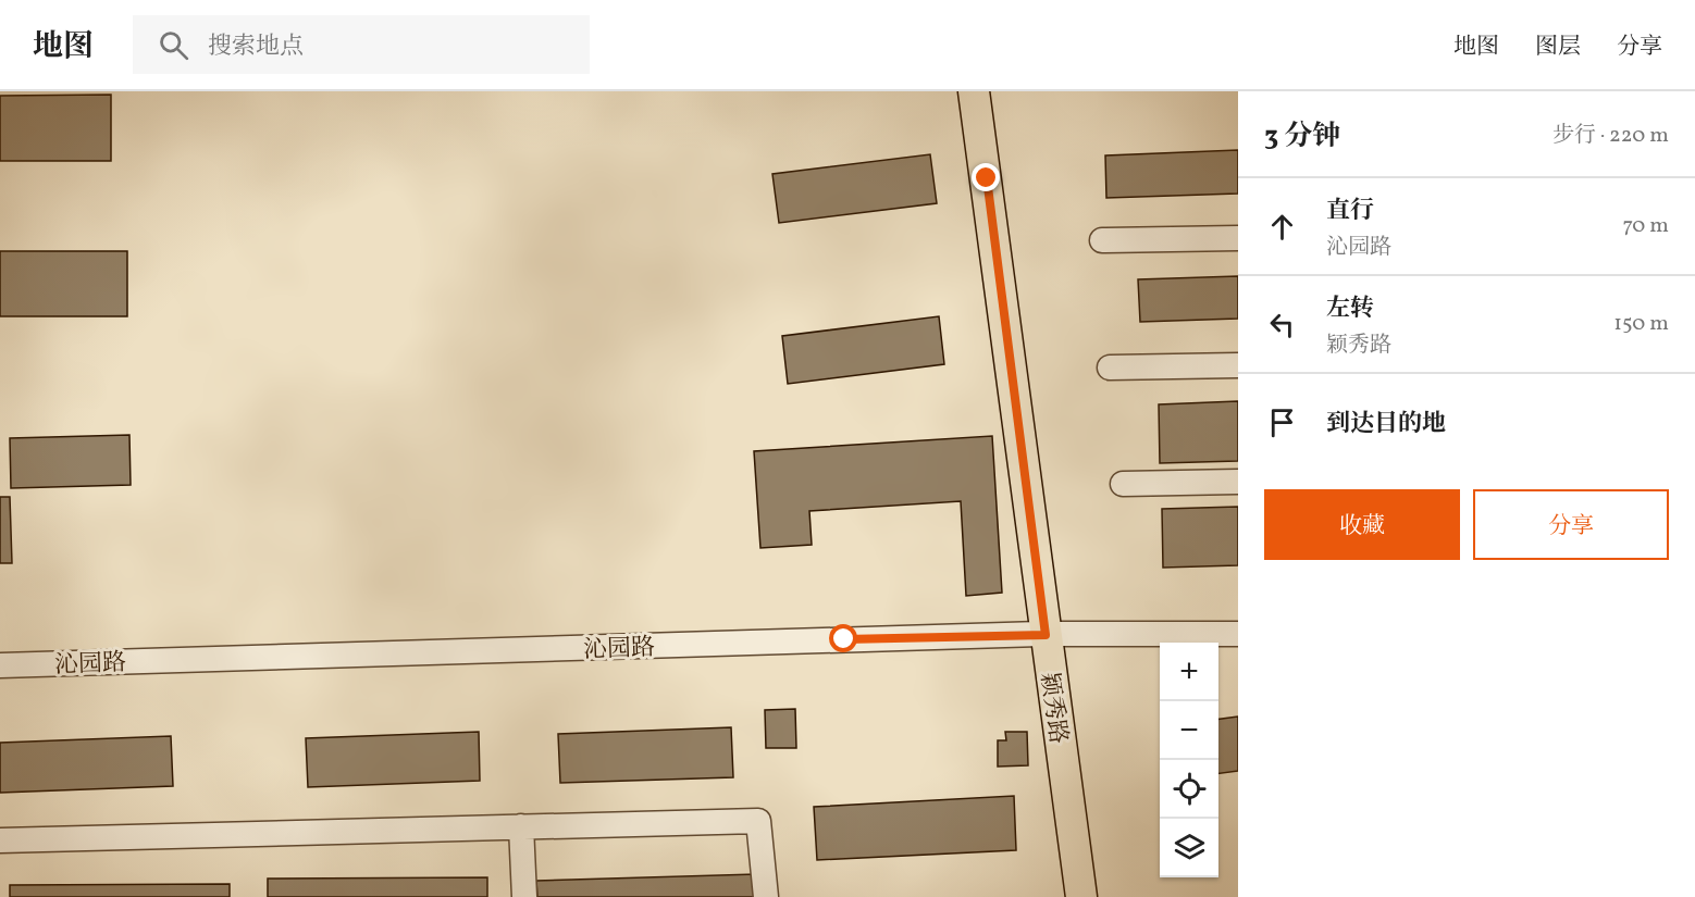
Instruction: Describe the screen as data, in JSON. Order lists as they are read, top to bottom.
{
  "streets": {
    "main road": ["颖秀路"],
    "street": ["沁园路"]
  },
  "crossings": [
    ["沁园路", "颖秀路"]
  ],
  "page": {
    "header": "地图",
    "search": "搜索地点",
    "nav": ["地图", "图层", "分享"],
    "heading": ["3 分钟", "步行 · 220 m"],
    "list": [
      ["直行", "沁园路", "70 m"],
      ["左转", "颖秀路", "150 m"],
      "到达目的地"
    ],
    "buttons": ["收藏", "分享"],
    "map_buttons": ["+", "−"]
  }
}
